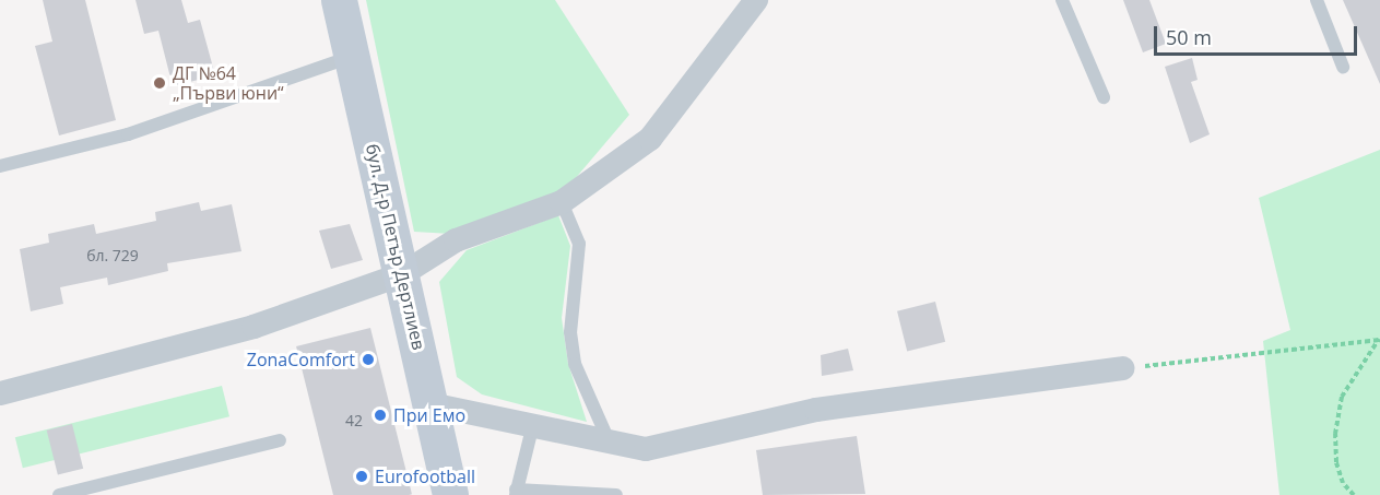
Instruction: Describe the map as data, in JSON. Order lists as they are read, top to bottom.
{
  "streets": {
    "main road": ["бул. Д-р Петър Дертлиев"]
  },
  "places": [
    "ДГ №64 „Първи юни“",
    "ZonaComfort",
    "При Емо",
    "Eurofootball"
  ],
  "house_numbers": ["бл. 729", "42"],
  "scale_bar": "50 m"
}
